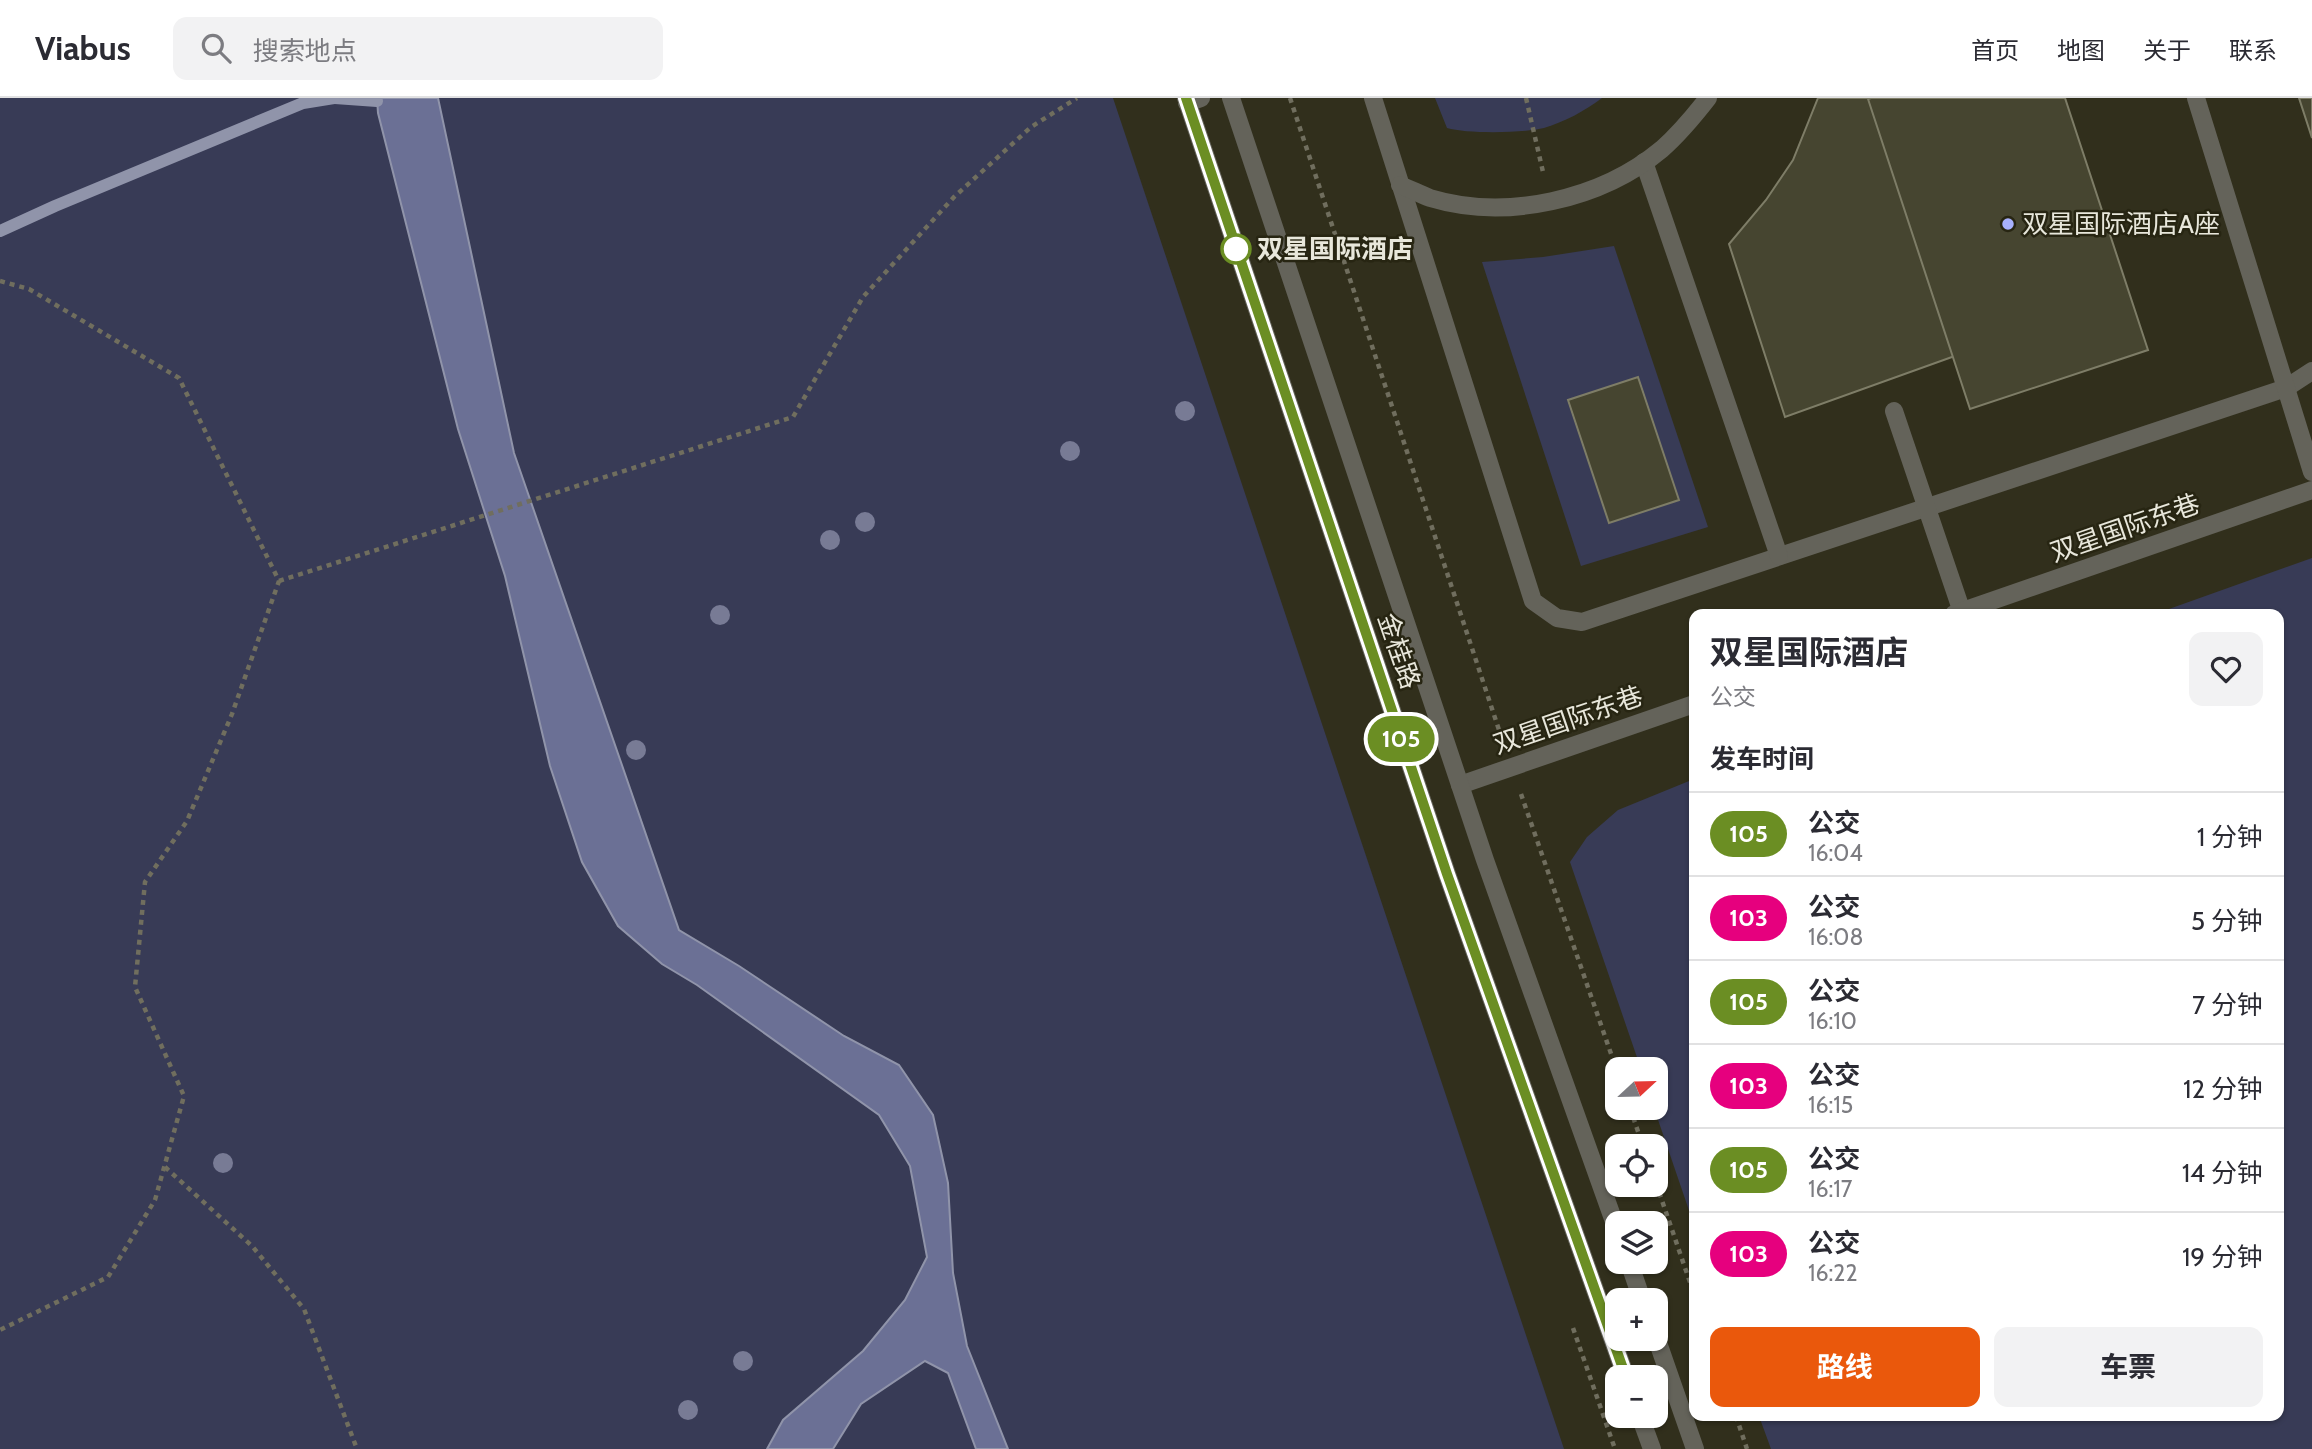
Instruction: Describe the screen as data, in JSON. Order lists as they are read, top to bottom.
{
  "streets": {
    "street": ["双星国际东巷", "金桂路"]
  },
  "crossings": [
    ["双星国际东巷", "金桂路"]
  ],
  "places": ["双星国际酒店A座", "双星国际酒店"],
  "lines": ["bus line 105"],
  "north": "right",
  "page": {
    "header": "Viabus",
    "search": "搜索地点",
    "nav": [
      "首页",
      "地图",
      "关于",
      "联系"
    ],
    "on_map": "105",
    "heading": [
      ["双星国际酒店", "公交"],
      "发车时间"
    ],
    "list": [
      {
        "mark": "105",
        "name": "公交",
        "note": "16:04",
        "value": "1 分钟"
      },
      {
        "mark": "103",
        "name": "公交",
        "note": "16:08",
        "value": "5 分钟"
      },
      {
        "mark": "105",
        "name": "公交",
        "note": "16:10",
        "value": "7 分钟"
      },
      {
        "mark": "103",
        "name": "公交",
        "note": "16:15",
        "value": "12 分钟"
      },
      {
        "mark": "105",
        "name": "公交",
        "note": "16:17",
        "value": "14 分钟"
      },
      {
        "mark": "103",
        "name": "公交",
        "note": "16:22",
        "value": "19 分钟"
      }
    ],
    "map_buttons": ["+", "−"],
    "buttons": ["路线", "车票"]
  }
}
